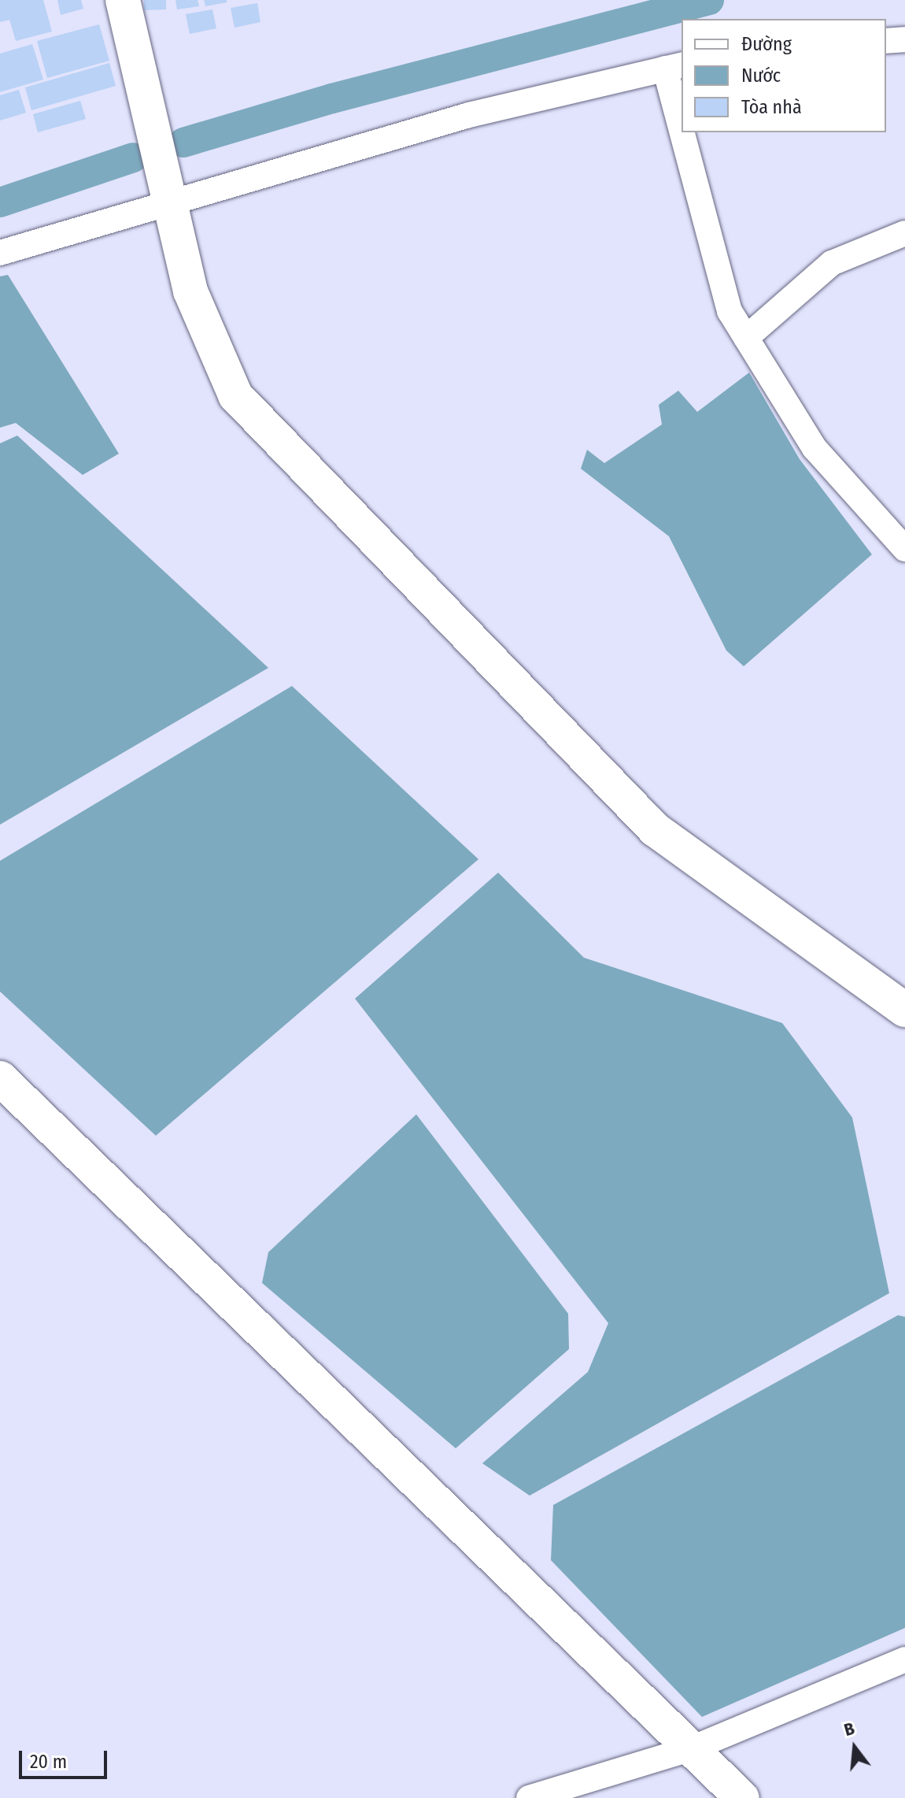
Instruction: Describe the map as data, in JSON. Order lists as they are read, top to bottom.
{
  "legend": ["Đường", "Nước", "Tòa nhà"],
  "scale_bar": "20 m",
  "north": "top"
}
